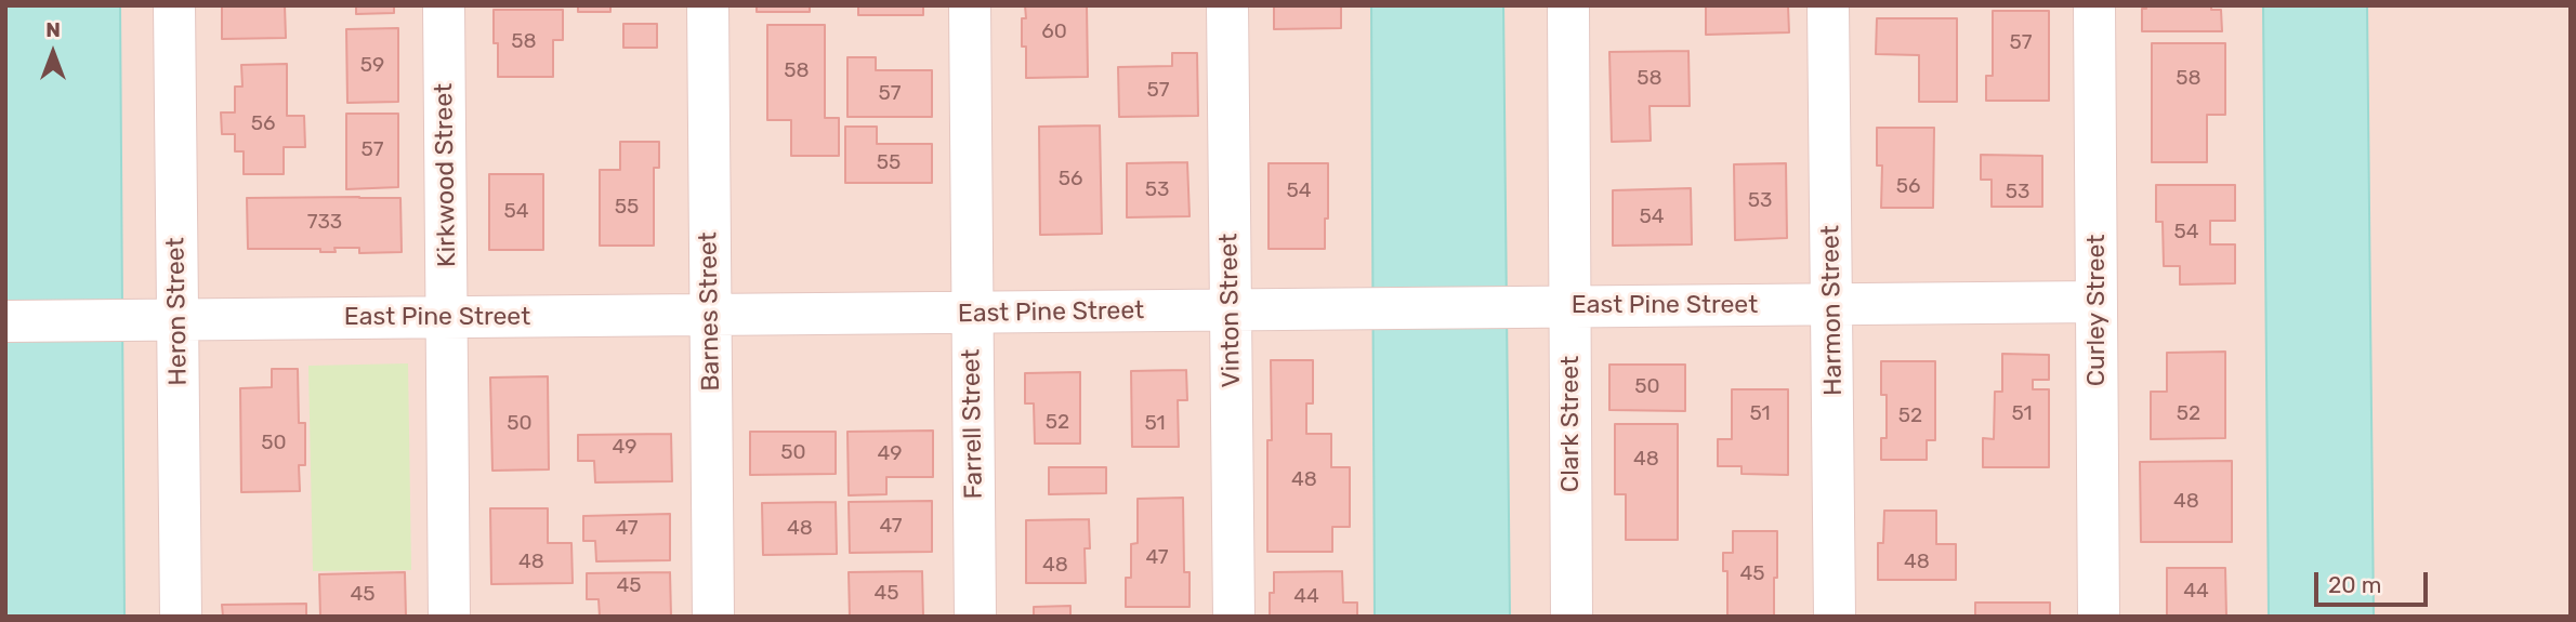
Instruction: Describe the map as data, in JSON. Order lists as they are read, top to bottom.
{
  "streets": {
    "street": [
      "Kirkwood Street",
      "East Pine Street",
      "Vinton Street",
      "Harmon Street",
      "Curley Street",
      "Heron Street",
      "Barnes Street",
      "Farrell Street",
      "Clark Street"
    ]
  },
  "crossings": [
    ["Kirkwood Street", "East Pine Street"],
    ["East Pine Street", "Vinton Street"],
    ["East Pine Street", "Harmon Street"],
    ["East Pine Street", "Curley Street"],
    ["East Pine Street", "Heron Street"],
    ["East Pine Street", "Barnes Street"],
    ["East Pine Street", "Farrell Street"],
    ["East Pine Street", "Clark Street"]
  ],
  "house_numbers": [
    "60",
    "58",
    "57",
    "59",
    "58",
    "58",
    "58",
    "57",
    "57",
    "56",
    "57",
    "55",
    "56",
    "56",
    "53",
    "54",
    "53",
    "53",
    "55",
    "54",
    "54",
    "733",
    "54",
    "50",
    "51",
    "51",
    "52",
    "52",
    "52",
    "50",
    "51",
    "50",
    "49",
    "50",
    "49",
    "48",
    "48",
    "48",
    "47",
    "47",
    "48",
    "47",
    "48",
    "48",
    "48",
    "45",
    "45",
    "44",
    "45",
    "45",
    "44"
  ],
  "scale_bar": "20 m",
  "north": "top"
}
